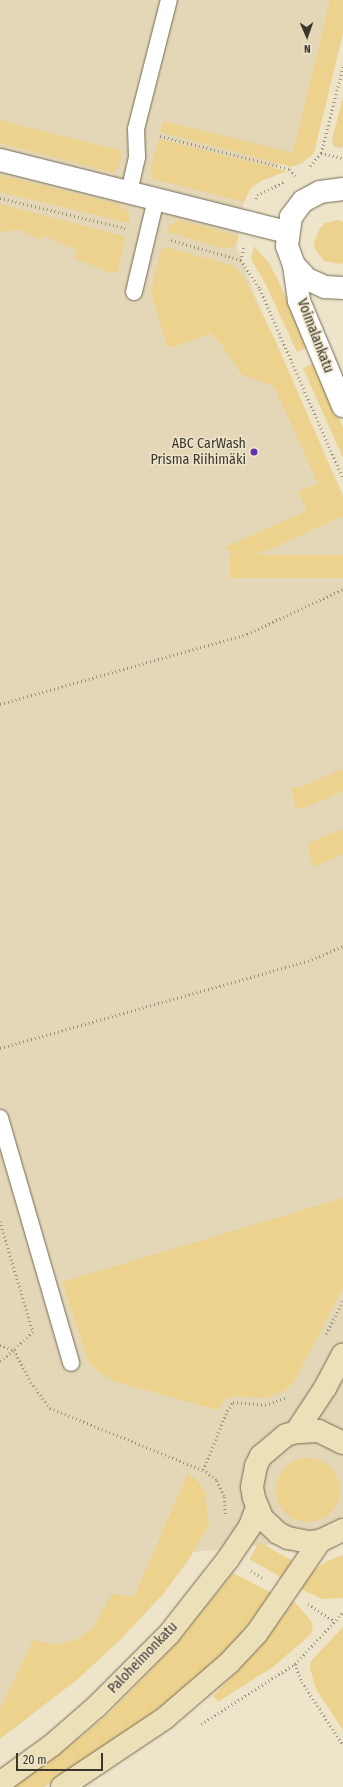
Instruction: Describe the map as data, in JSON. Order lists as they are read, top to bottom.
{
  "streets": {
    "street": ["Voimalankatu", "Paloheimonkatu"]
  },
  "places": ["ABC CarWash Prisma Riihimäki"],
  "scale_bar": "20 m",
  "north": "bottom"
}
